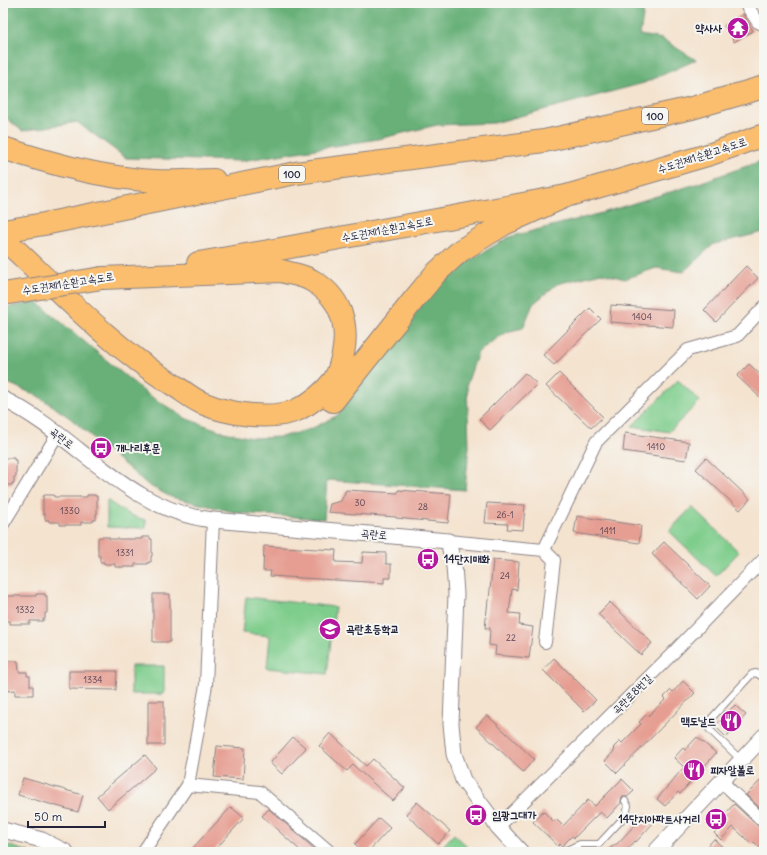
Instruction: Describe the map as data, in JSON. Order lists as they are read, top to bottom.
{
  "streets": {
    "highway": ["100", "수도권제1순환고속도로"],
    "street": ["곡란로", "곡란로8번길"]
  },
  "places": {
    "temple": ["약사사"],
    "bus stop": [
      "개나리후문",
      "14단지매화",
      "임광그대가",
      "14단지아파트사거리"
    ],
    "school or university": ["곡란초등학교"],
    "restaurant": ["맥도날드", "피자알볼로"]
  },
  "house_numbers": [
    "1404",
    "1410",
    "30",
    "28",
    "1330",
    "26-1",
    "1411",
    "1331",
    "24",
    "1332",
    "22",
    "1334"
  ],
  "scale_bar": "50 m"
}
